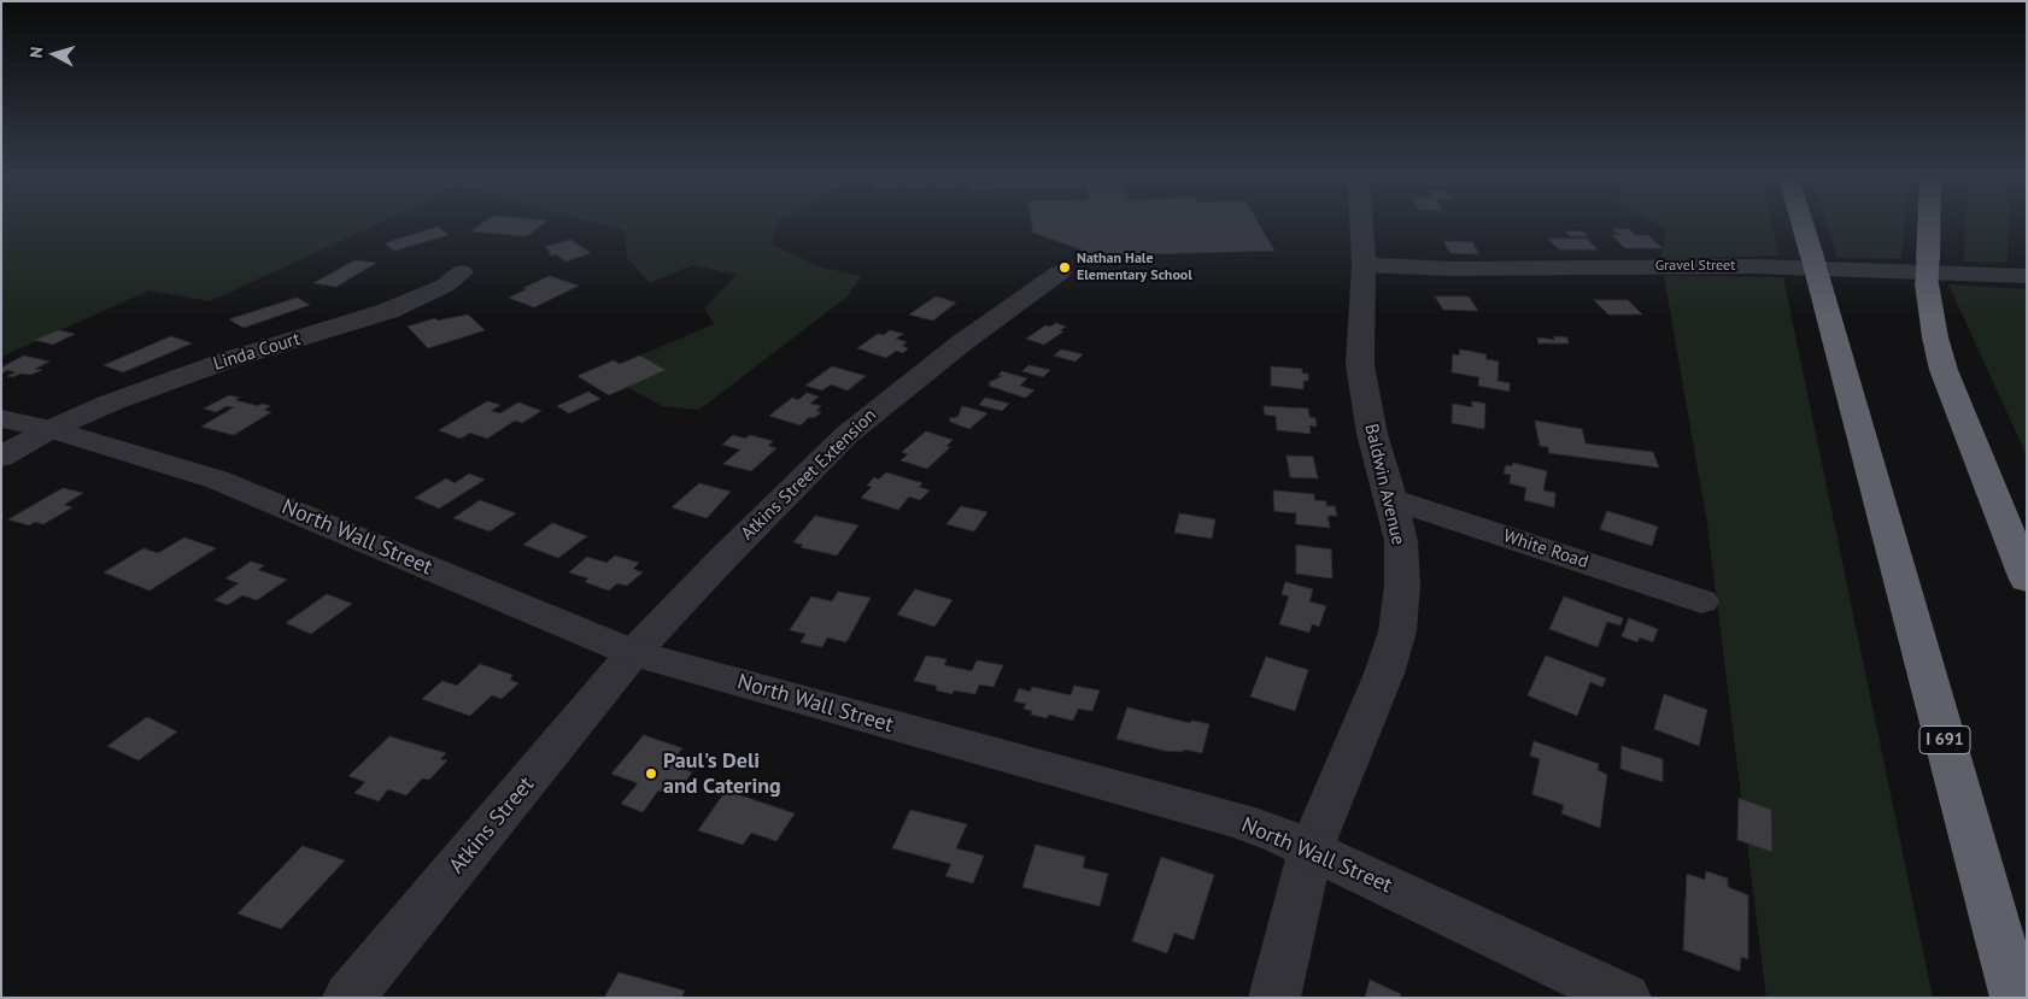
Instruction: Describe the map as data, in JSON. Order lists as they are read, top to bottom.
{
  "streets": {
    "highway": ["I 691"],
    "street": [
      "Gravel Street",
      "Linda Court",
      "Atkins Street Extension",
      "Baldwin Avenue",
      "North Wall Street",
      "White Road",
      "Atkins Street"
    ]
  },
  "crossings": [
    ["Gravel Street", "Baldwin Avenue"],
    ["Linda Court", "North Wall Street"],
    ["Atkins Street Extension", "North Wall Street"],
    ["Atkins Street Extension", "Atkins Street"],
    ["Baldwin Avenue", "North Wall Street"],
    ["Baldwin Avenue", "White Road"],
    ["North Wall Street", "Atkins Street"]
  ],
  "places": ["Nathan Hale Elementary School", "Paul's Deli and Catering"],
  "north": "left"
}
